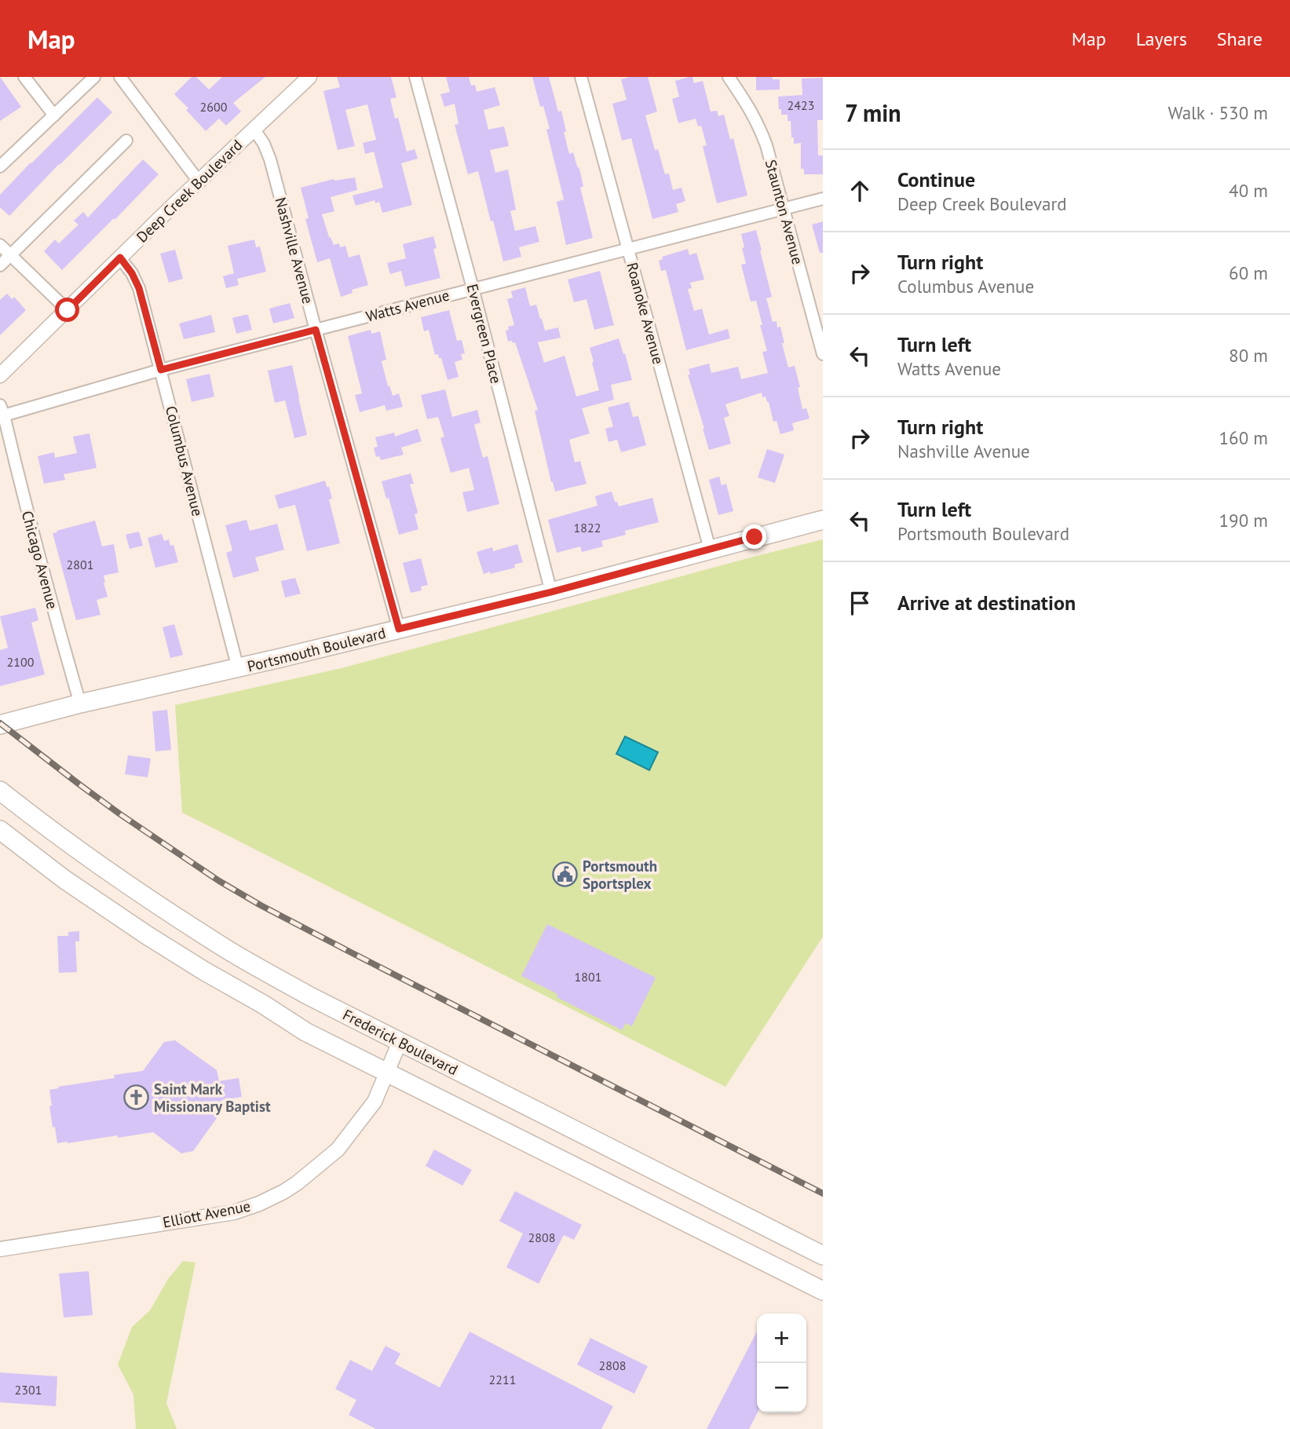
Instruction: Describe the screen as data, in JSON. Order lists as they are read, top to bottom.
{
  "streets": {
    "main road": ["Portsmouth Boulevard", "Frederick Boulevard"],
    "street": [
      "Deep Creek Boulevard",
      "Staunton Avenue",
      "Nashville Avenue",
      "Watts Avenue",
      "Roanoke Avenue",
      "Evergreen Place",
      "Columbus Avenue",
      "Chicago Avenue",
      "Elliott Avenue"
    ]
  },
  "crossings": [
    ["Deep Creek Boulevard", "Nashville Avenue"],
    ["Deep Creek Boulevard", "Columbus Avenue"],
    ["Staunton Avenue", "Watts Avenue"],
    ["Nashville Avenue", "Watts Avenue"],
    ["Nashville Avenue", "Portsmouth Boulevard"],
    ["Watts Avenue", "Roanoke Avenue"],
    ["Watts Avenue", "Evergreen Place"],
    ["Watts Avenue", "Columbus Avenue"],
    ["Watts Avenue", "Chicago Avenue"],
    ["Roanoke Avenue", "Portsmouth Boulevard"],
    ["Evergreen Place", "Portsmouth Boulevard"],
    ["Columbus Avenue", "Portsmouth Boulevard"],
    ["Chicago Avenue", "Portsmouth Boulevard"],
    ["Frederick Boulevard", "Elliott Avenue"]
  ],
  "places": {
    "public building": ["Portsmouth Sportsplex"],
    "church": ["Saint Mark Missionary Baptist"]
  },
  "house_numbers": [
    "2423",
    "2600",
    "1822",
    "2801",
    "2100",
    "1801",
    "2808",
    "2808",
    "2211",
    "2301"
  ],
  "page": {
    "header": "Map",
    "nav": ["Map", "Layers", "Share"],
    "heading": ["7 min", "Walk · 530 m"],
    "list": [
      ["Continue", "Deep Creek Boulevard", "40 m"],
      ["Turn right", "Columbus Avenue", "60 m"],
      ["Turn left", "Watts Avenue", "80 m"],
      ["Turn right", "Nashville Avenue", "160 m"],
      ["Turn left", "Portsmouth Boulevard", "190 m"],
      "Arrive at destination"
    ],
    "map_buttons": ["+", "−"]
  }
}
